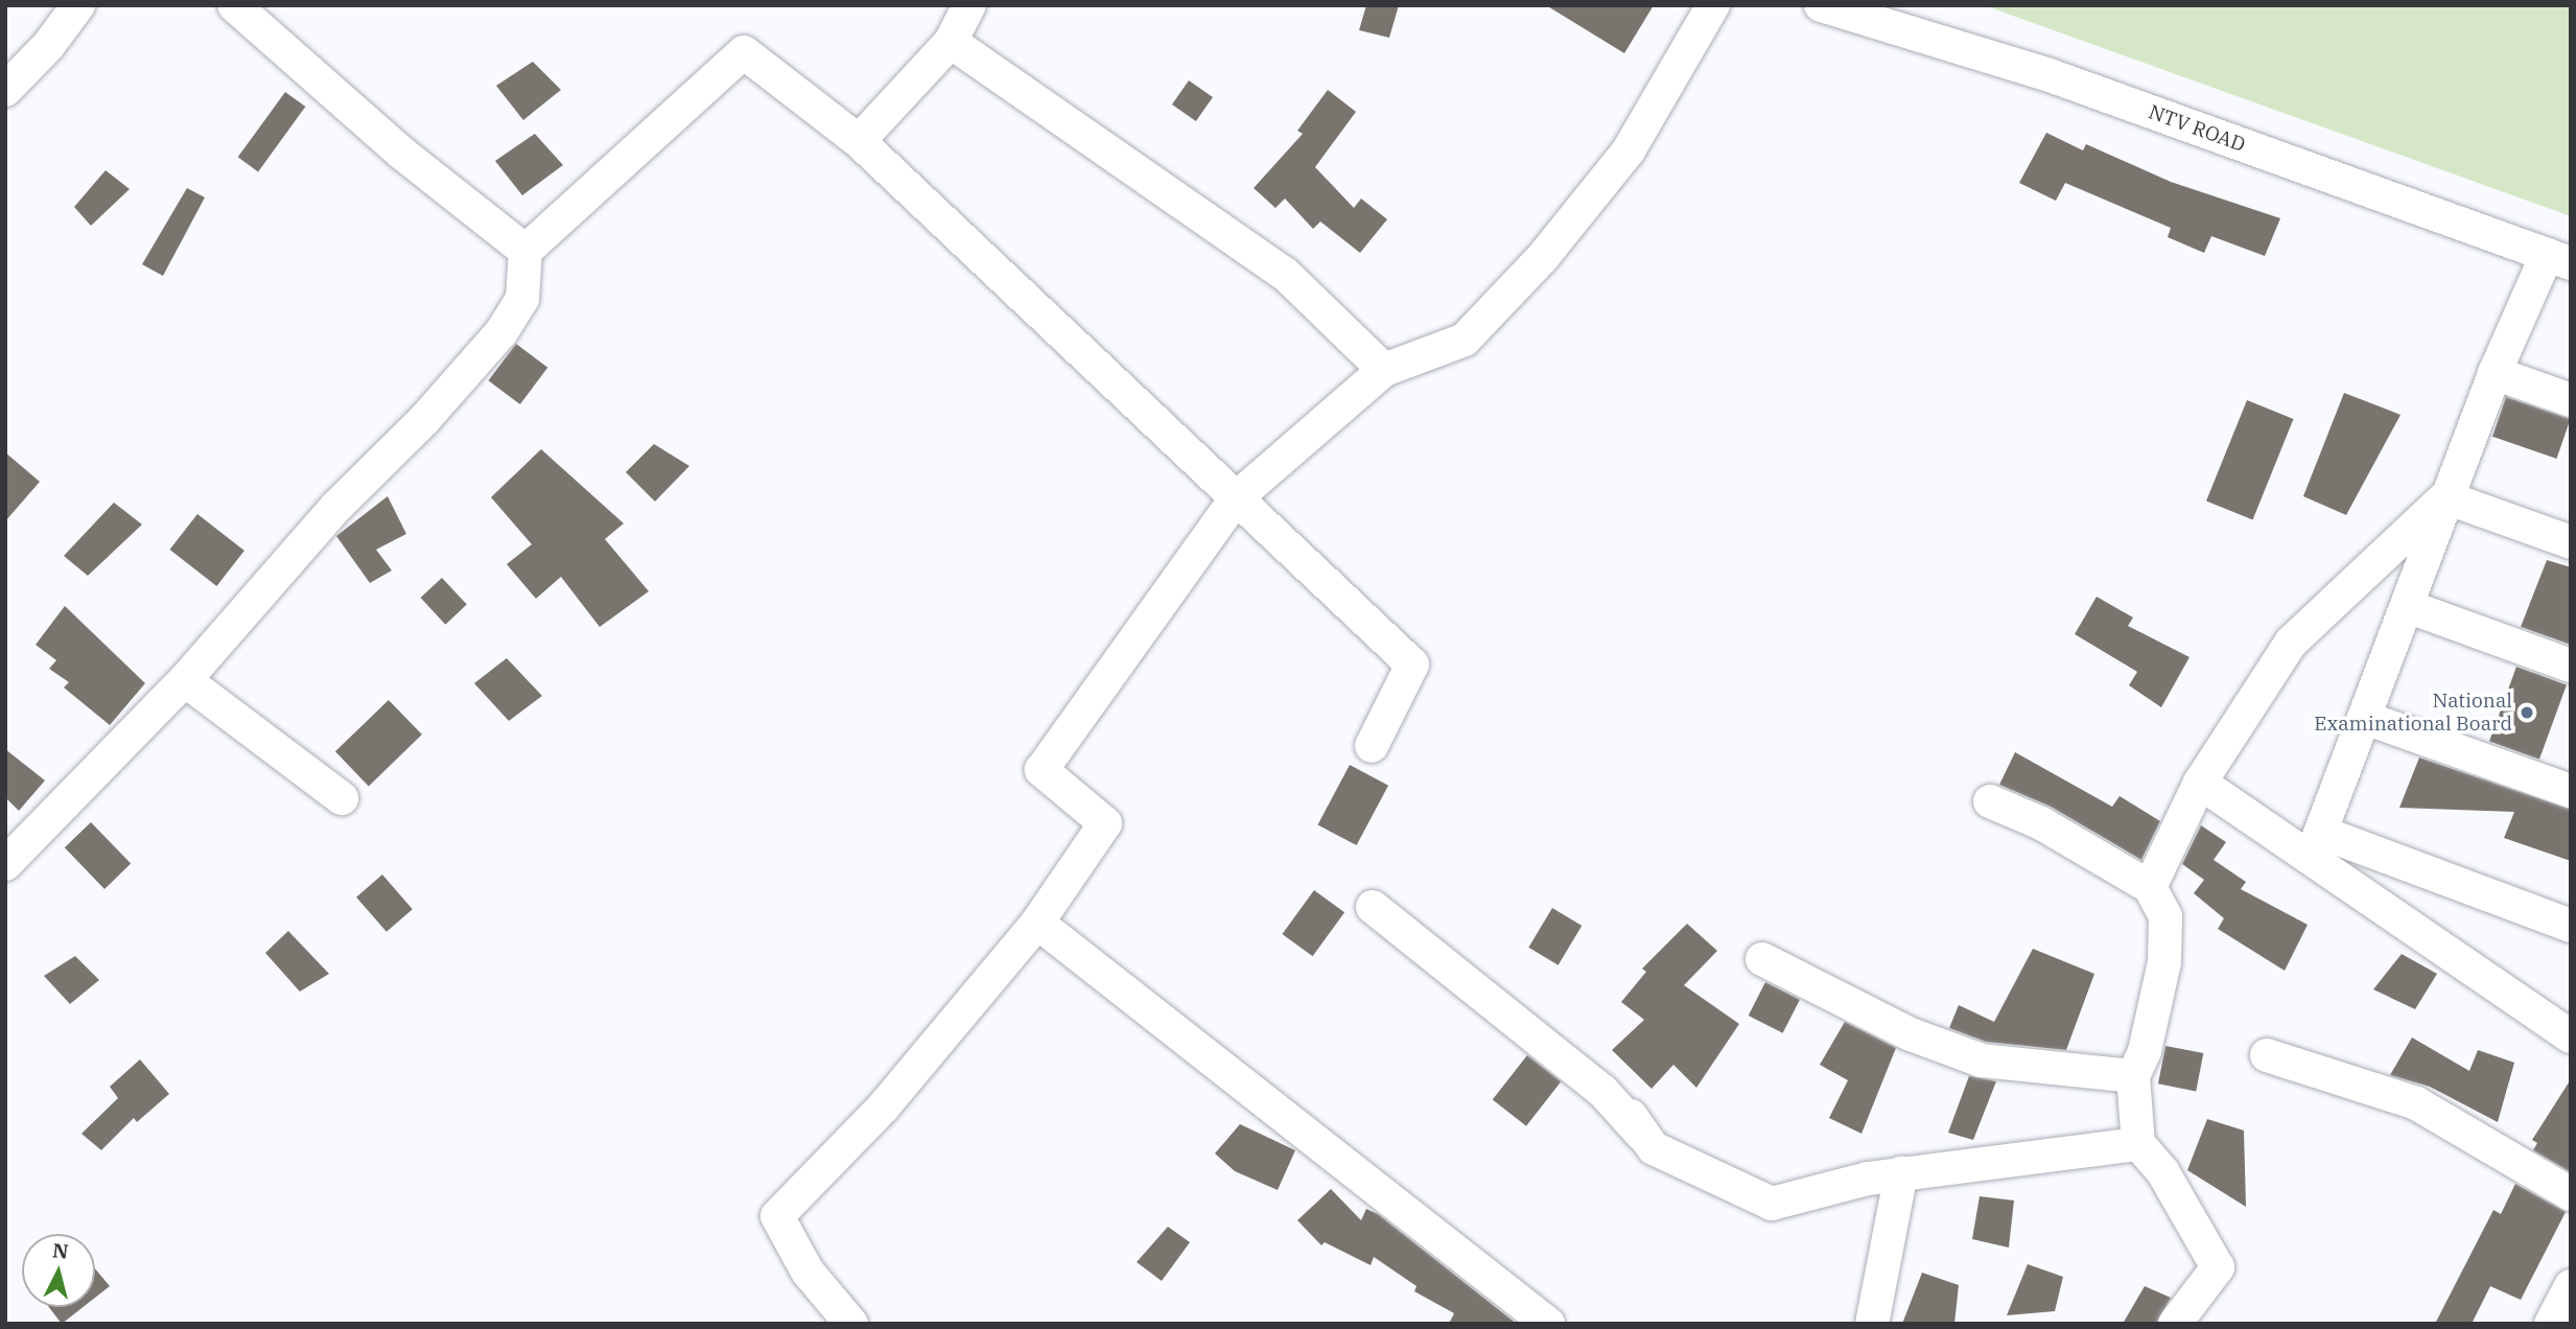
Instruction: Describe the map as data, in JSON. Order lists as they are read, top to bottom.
{
  "streets": {
    "street": ["NTV ROAD"]
  },
  "places": ["National Examinational Board"],
  "north": "top"
}
